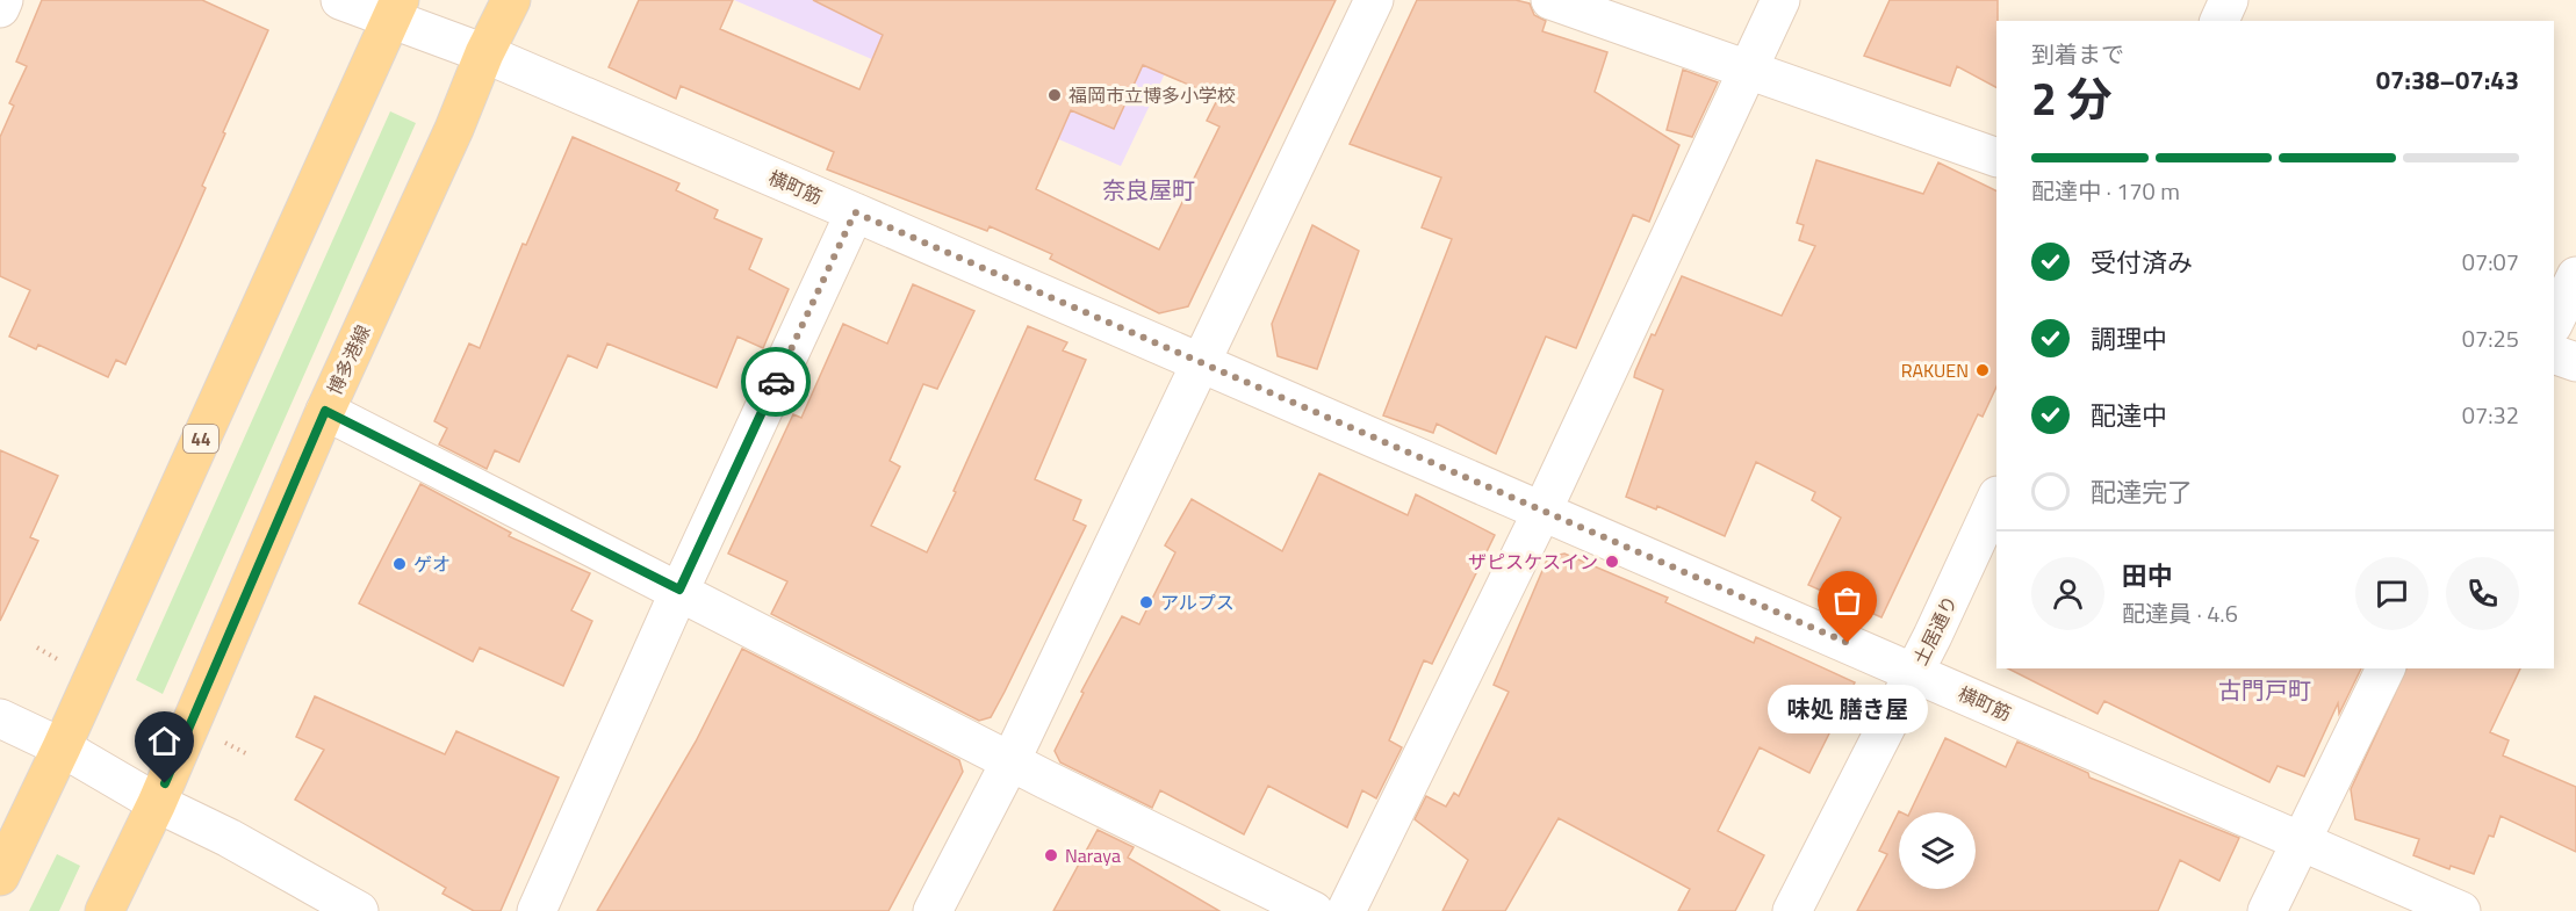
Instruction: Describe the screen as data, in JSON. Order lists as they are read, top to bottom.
{
  "streets": {
    "main road": ["博多港線", "44"],
    "street": ["横町筋", "土居通り"]
  },
  "crossings": [
    ["横町筋", "博多港線"],
    ["横町筋", "44"],
    ["横町筋", "土居通り"]
  ],
  "districts": ["奈良屋町", "古門戸町"],
  "places": [
    "福岡市立博多小学校",
    "RAKUEN",
    "ザピスケスイン",
    "ゲオ",
    "アルプス",
    "味処 膳き屋",
    "Naraya"
  ],
  "page": {
    "heading": ["2 分", "到着まで", "07:38–07:43"],
    "panel": ["田中", "配達員 · 4.6"],
    "bar": "配達中 · 170 m",
    "list": [
      ["受付済み", "07:07"],
      ["調理中", "07:25"],
      ["配達中", "07:32"],
      "配達完了"
    ],
    "bubble": "味処 膳き屋"
  }
}
